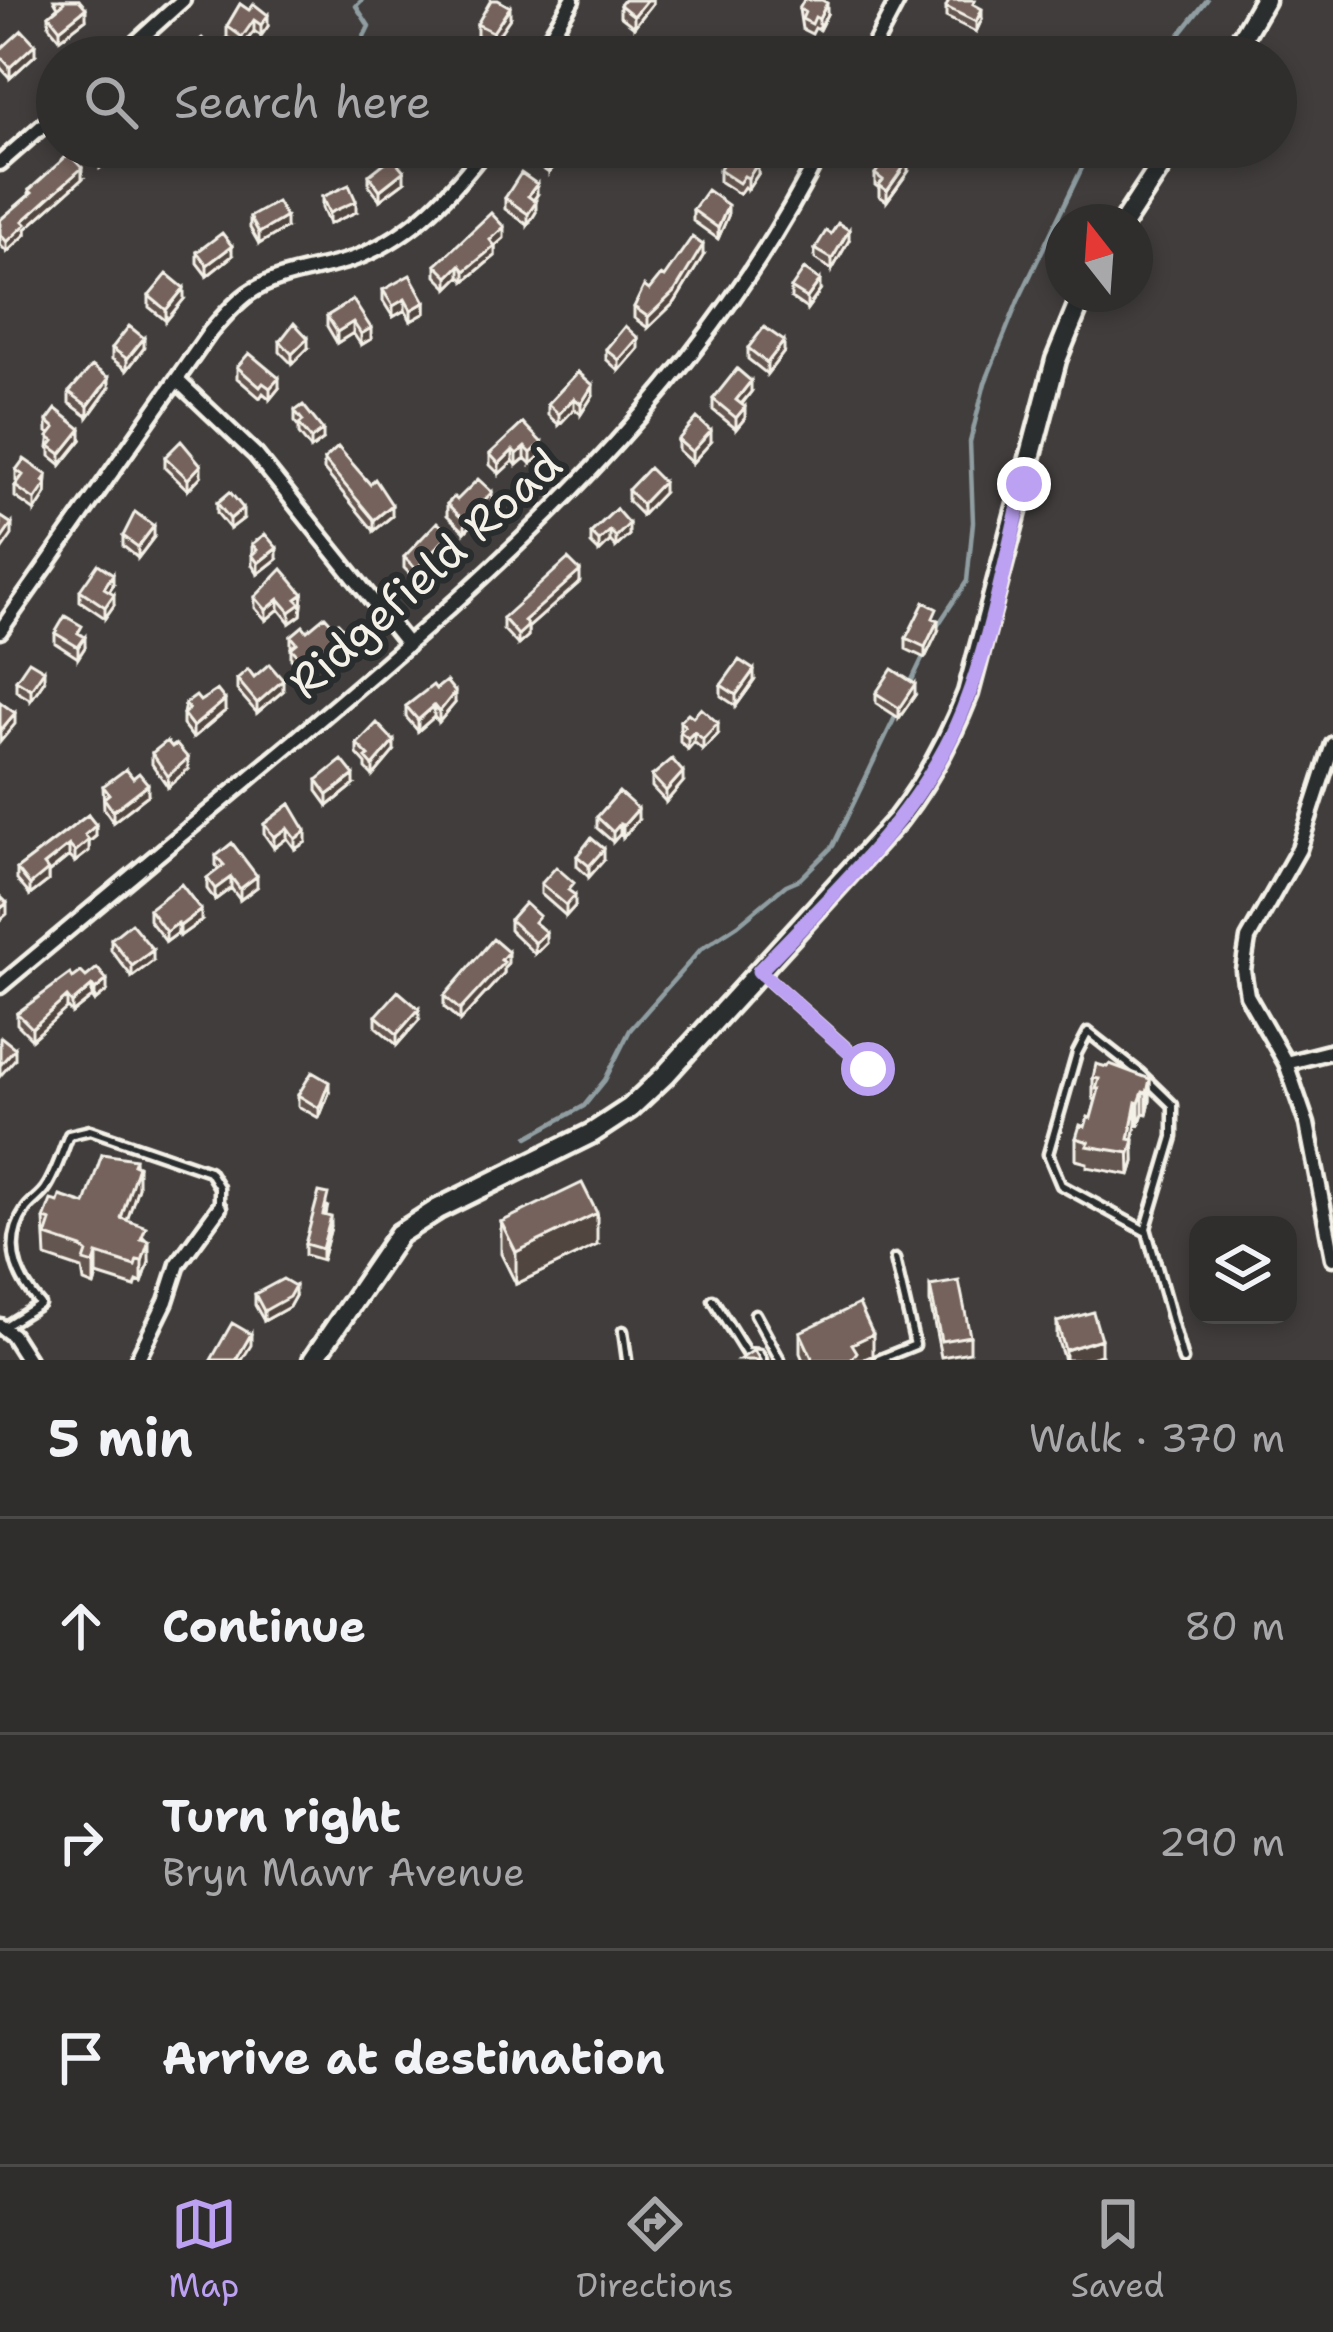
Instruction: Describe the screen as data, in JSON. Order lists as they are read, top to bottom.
{
  "streets": {
    "street": ["Ridgefield Road"]
  },
  "north": "top",
  "page": {
    "search": "Search here",
    "heading": ["5 min", "Walk · 370 m"],
    "list": [
      ["Continue", "80 m"],
      ["Turn right", "Bryn Mawr Avenue", "290 m"],
      "Arrive at destination"
    ],
    "nav": ["Map", "Directions", "Saved"]
  }
}
